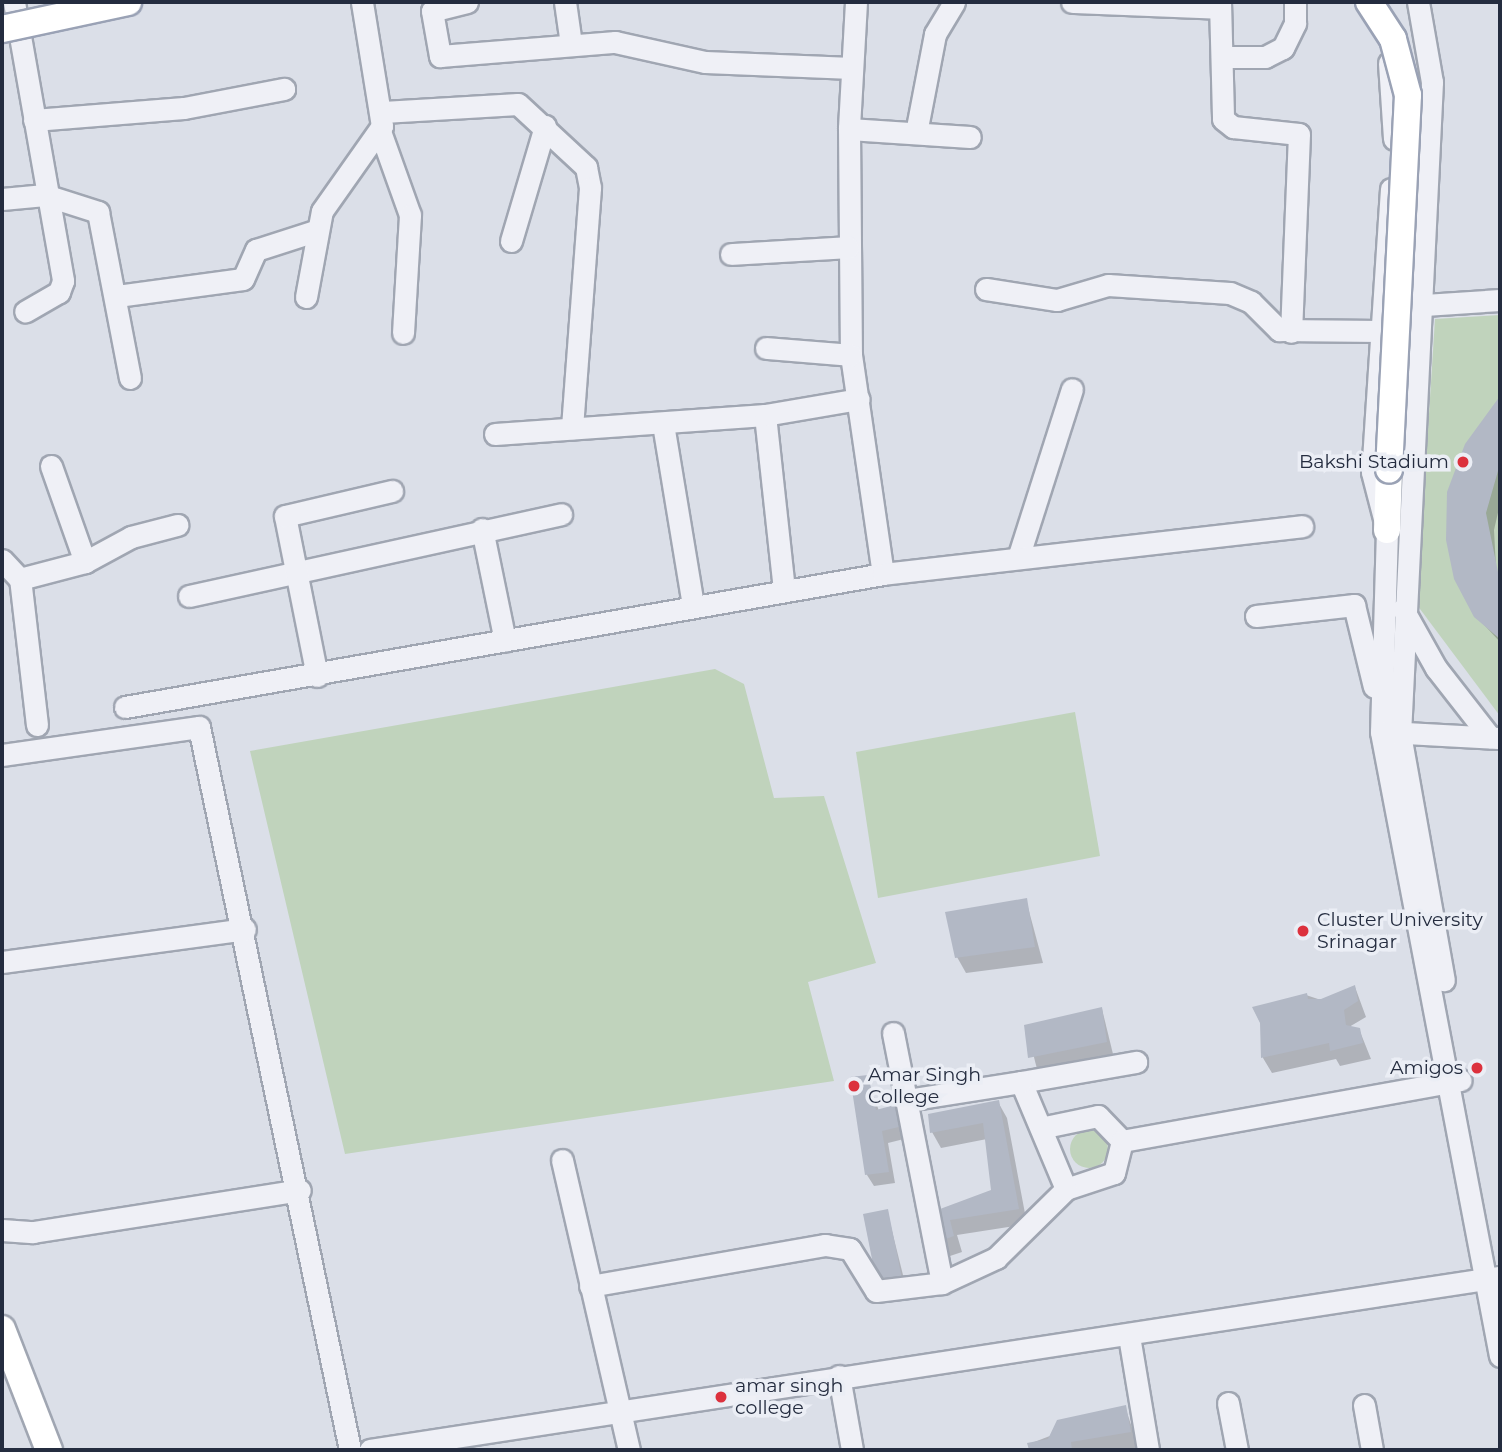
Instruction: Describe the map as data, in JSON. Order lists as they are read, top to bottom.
{
  "places": [
    "Bakshi Stadium",
    "Cluster University Srinagar",
    "Amigos",
    "Amar Singh College",
    "amar singh college"
  ]
}
